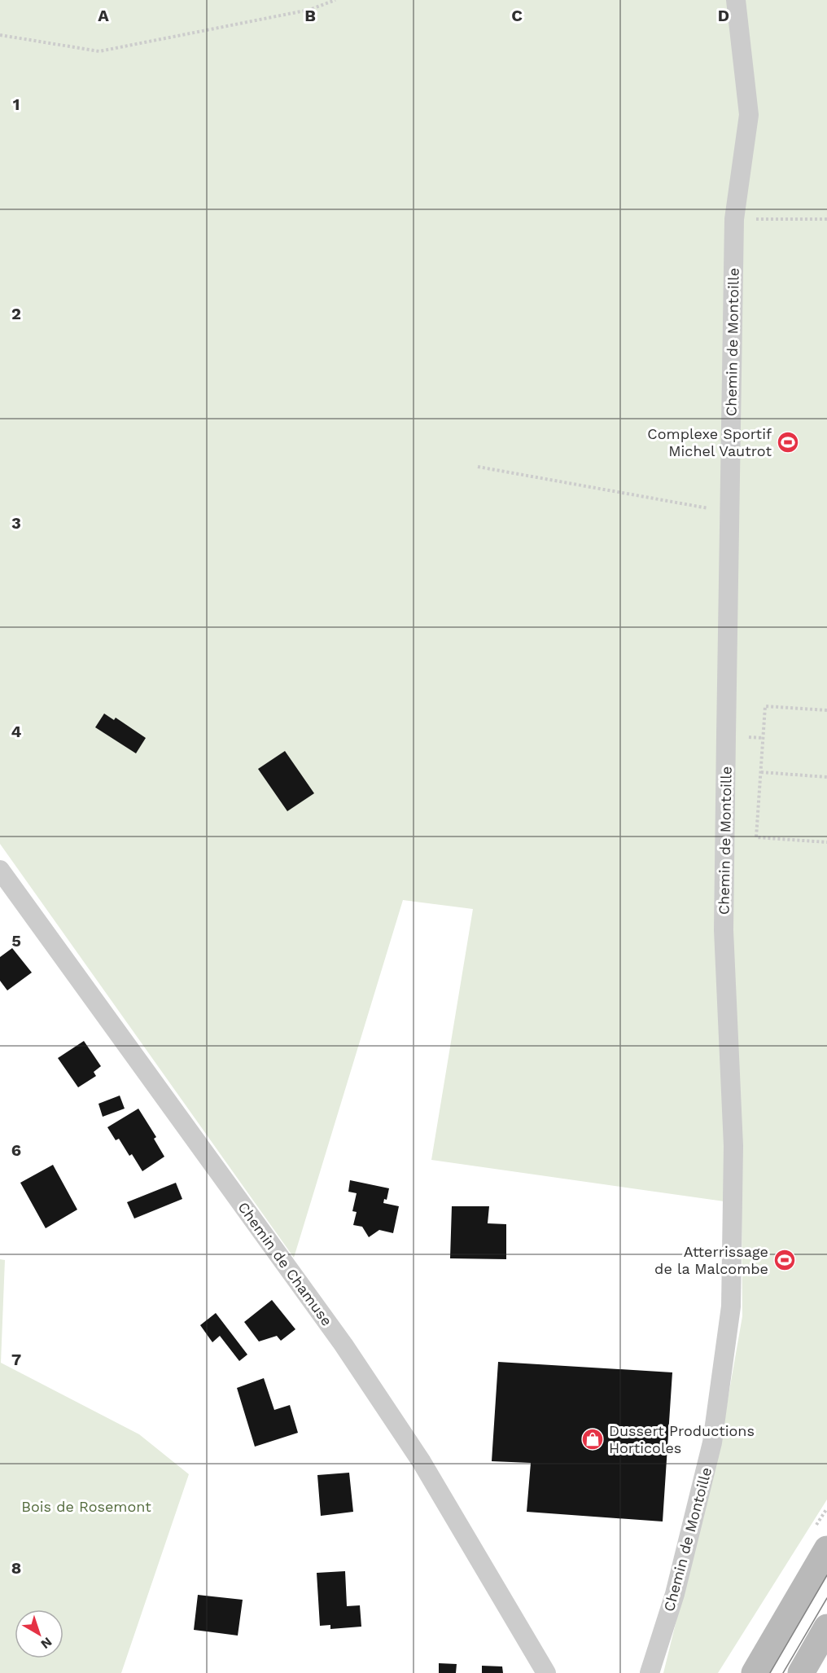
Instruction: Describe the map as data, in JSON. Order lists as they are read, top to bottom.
{
  "streets": {
    "street": ["Chemin de Montoille", "Chemin de Chamuse"]
  },
  "parks": ["Bois de Rosemont"],
  "places": {
    "sports": ["Complexe Sportif Michel Vautrot", "Atterrissage de la Malcombe"],
    "shop": ["Dussert Productions Horticoles"]
  },
  "north": "bottom right",
  "grid": {
    "columns": [
      "A",
      "B",
      "C",
      "D"
    ],
    "rows": [
      "1",
      "2",
      "3",
      "4",
      "5",
      "6",
      "7",
      "8"
    ]
  }
}
